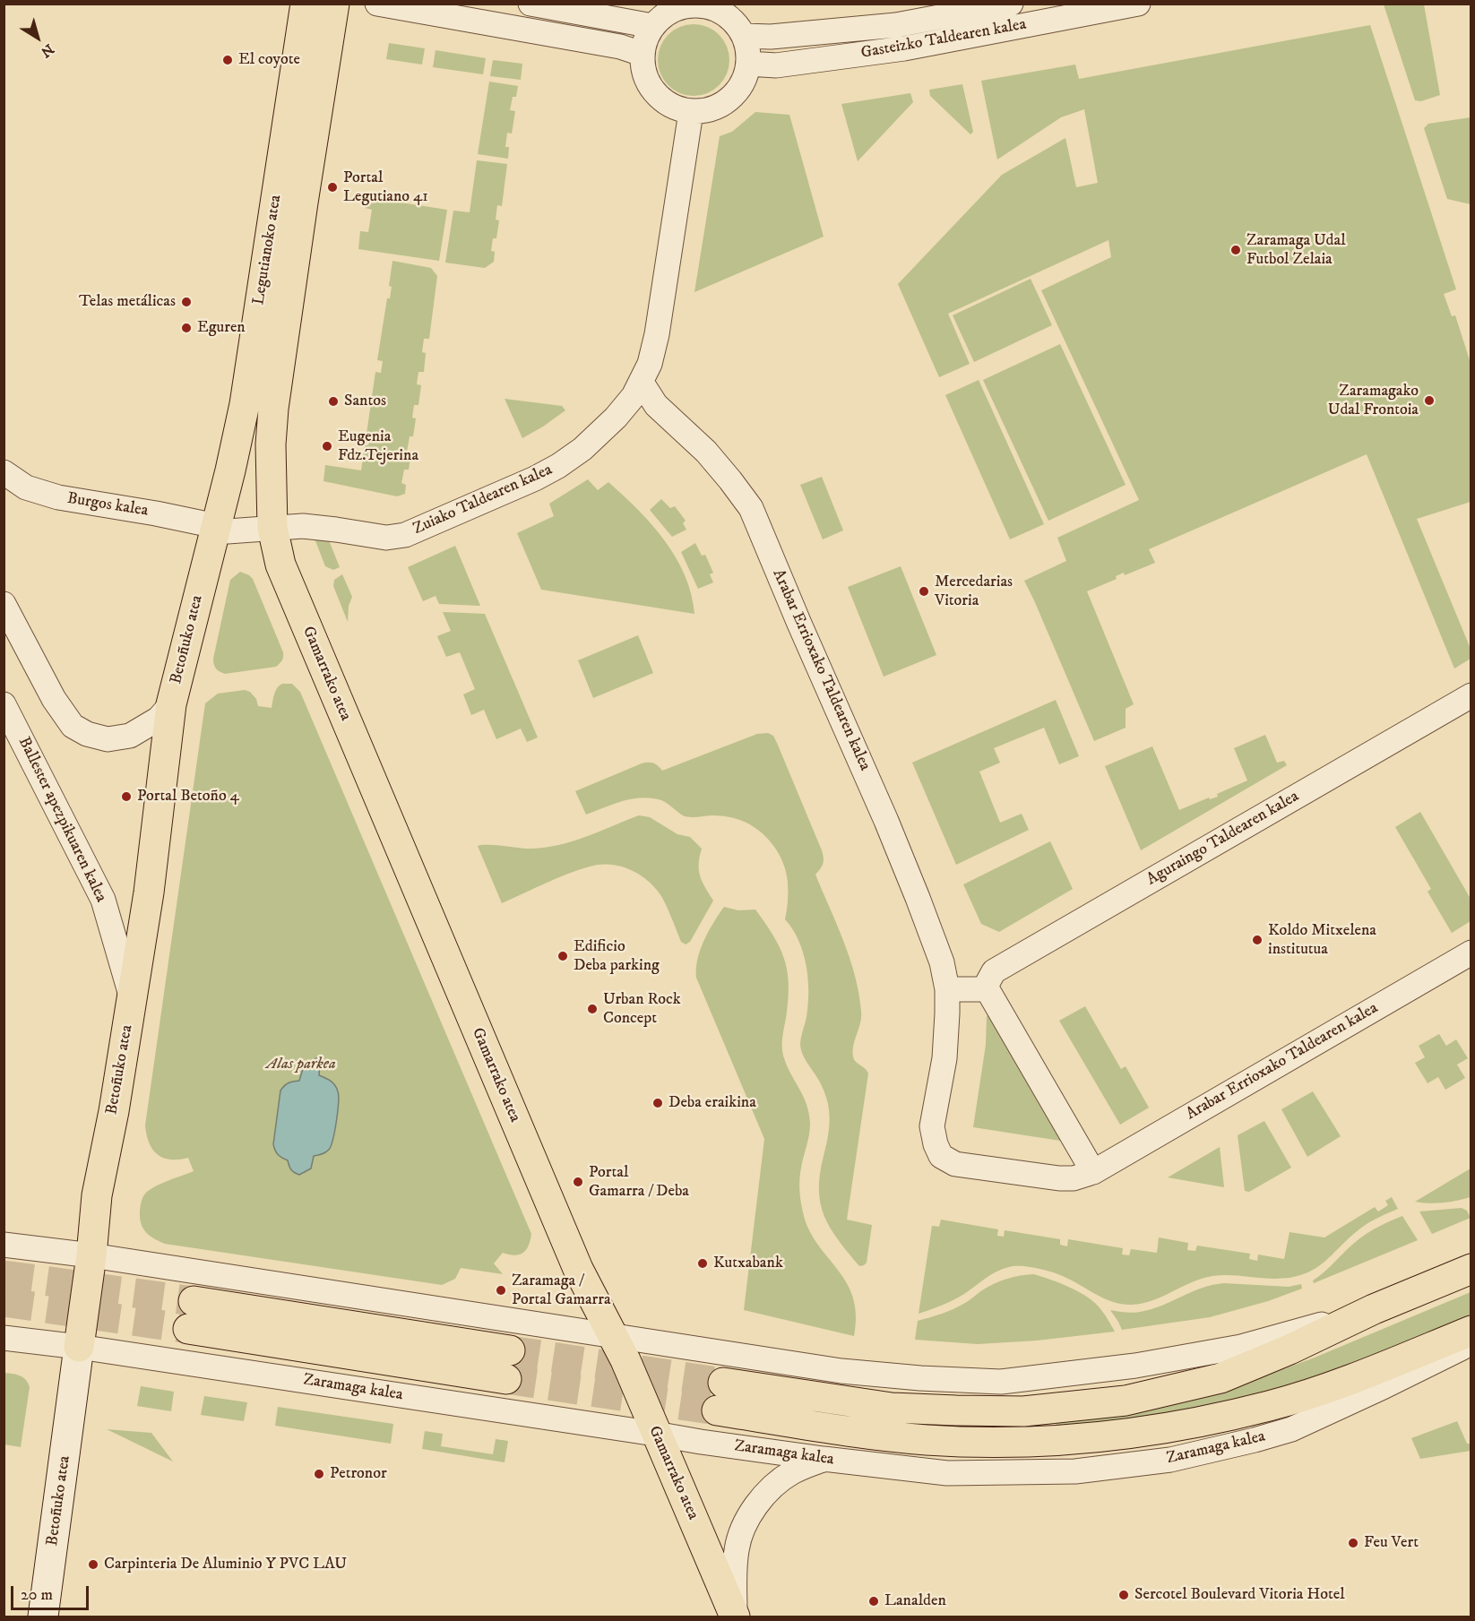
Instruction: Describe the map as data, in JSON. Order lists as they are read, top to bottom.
{
  "streets": {
    "main road": [
      "Legutianoko atea",
      "Betoñuko atea",
      "Gamarrako atea",
      "Zaramaga kalea"
    ],
    "street": [
      "Gasteizko Taldearen kalea",
      "Zuiako Taldearen kalea",
      "Burgos kalea",
      "Arabar Errioxako Taldearen kalea",
      "Ballester apezpikuaren kalea",
      "Aguraingo Taldearen kalea"
    ]
  },
  "crossings": [
    ["Gasteizko Taldearen kalea", "Zuiako Taldearen kalea"],
    ["Legutianoko atea", "Zuiako Taldearen kalea"],
    ["Legutianoko atea", "Burgos kalea"],
    ["Legutianoko atea", "Betoñuko atea"],
    ["Legutianoko atea", "Gamarrako atea"],
    ["Zuiako Taldearen kalea", "Burgos kalea"],
    ["Zuiako Taldearen kalea", "Betoñuko atea"],
    ["Zuiako Taldearen kalea", "Arabar Errioxako Taldearen kalea"],
    ["Zuiako Taldearen kalea", "Gamarrako atea"],
    ["Burgos kalea", "Betoñuko atea"],
    ["Betoñuko atea", "Ballester apezpikuaren kalea"],
    ["Betoñuko atea", "Zaramaga kalea"],
    ["Gamarrako atea", "Zaramaga kalea"]
  ],
  "parks": ["Alas parkea"],
  "places": [
    "El coyote",
    "Portal Legutiano 41",
    "Zaramaga Udal Futbol Zelaia",
    "Telas metálicas",
    "Eguren",
    "Zaramagako Udal Frontoia",
    "Santos",
    "Eugenia Fdz.Tejerina",
    "Mercedarias Vitoria",
    "Portal Betoño 4",
    "Koldo Mitxelena institutua",
    "Edificio Deba parking",
    "Urban Rock Concept",
    "Deba eraikina",
    "Portal Gamarra / Deba",
    "Kutxabank",
    "Zaramaga / Portal Gamarra",
    "Petronor",
    "Feu Vert",
    "Carpinteria De Aluminio Y PVC LAU",
    "Sercotel Boulevard Vitoria Hotel",
    "Lanalden"
  ],
  "scale_bar": "20 m",
  "north": "bottom right"
}
